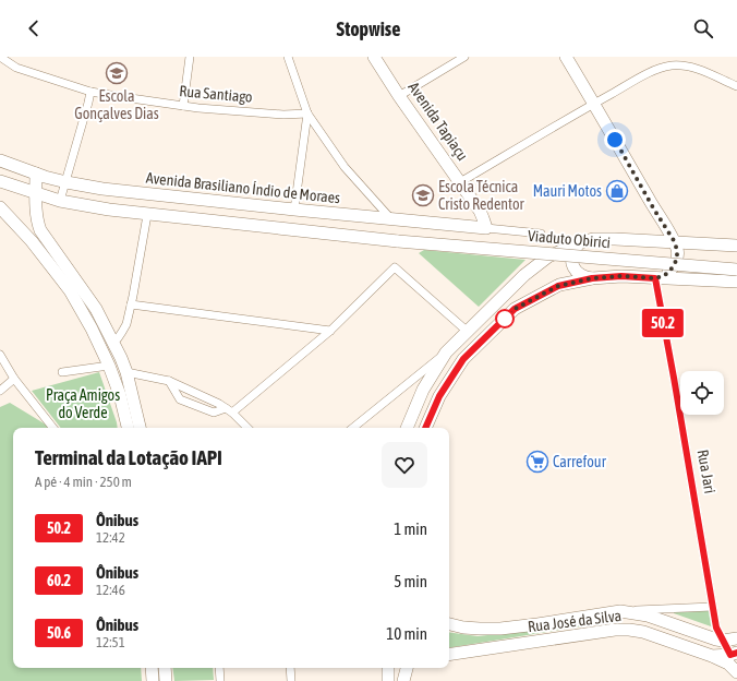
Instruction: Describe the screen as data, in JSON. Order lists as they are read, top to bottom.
{
  "streets": {
    "main road": [
      "Avenida Tapiaçu",
      "Avenida Brasiliano Índio de Moraes",
      "Viaduto Obirici",
      "Rua Jari",
      "Rua José da Silva"
    ],
    "street": ["Rua Santiago"]
  },
  "crossings": [
    ["Avenida Tapiaçu", "Avenida Brasiliano Índio de Moraes"],
    ["Rua Jari", "Rua José da Silva"]
  ],
  "parks": ["Praça Amigos do Verde"],
  "places": {
    "school or university": ["Escola Gonçalves Dias", "Escola Técnica Cristo Redentor"],
    "shop": ["Mauri Motos"],
    "supermarket": ["Carrefour"]
  },
  "lines": ["bus line 50.2"],
  "page": {
    "header": "Stopwise",
    "on_map": "50.2",
    "heading": ["Terminal da Lotação IAPI", "A pé · 4 min · 250 m"],
    "list": [
      {
        "mark": "50.2",
        "name": "Ônibus",
        "note": "12:42",
        "value": "1 min"
      },
      {
        "mark": "60.2",
        "name": "Ônibus",
        "note": "12:46",
        "value": "5 min"
      },
      {
        "mark": "50.6",
        "name": "Ônibus",
        "note": "12:51",
        "value": "10 min"
      }
    ]
  }
}
